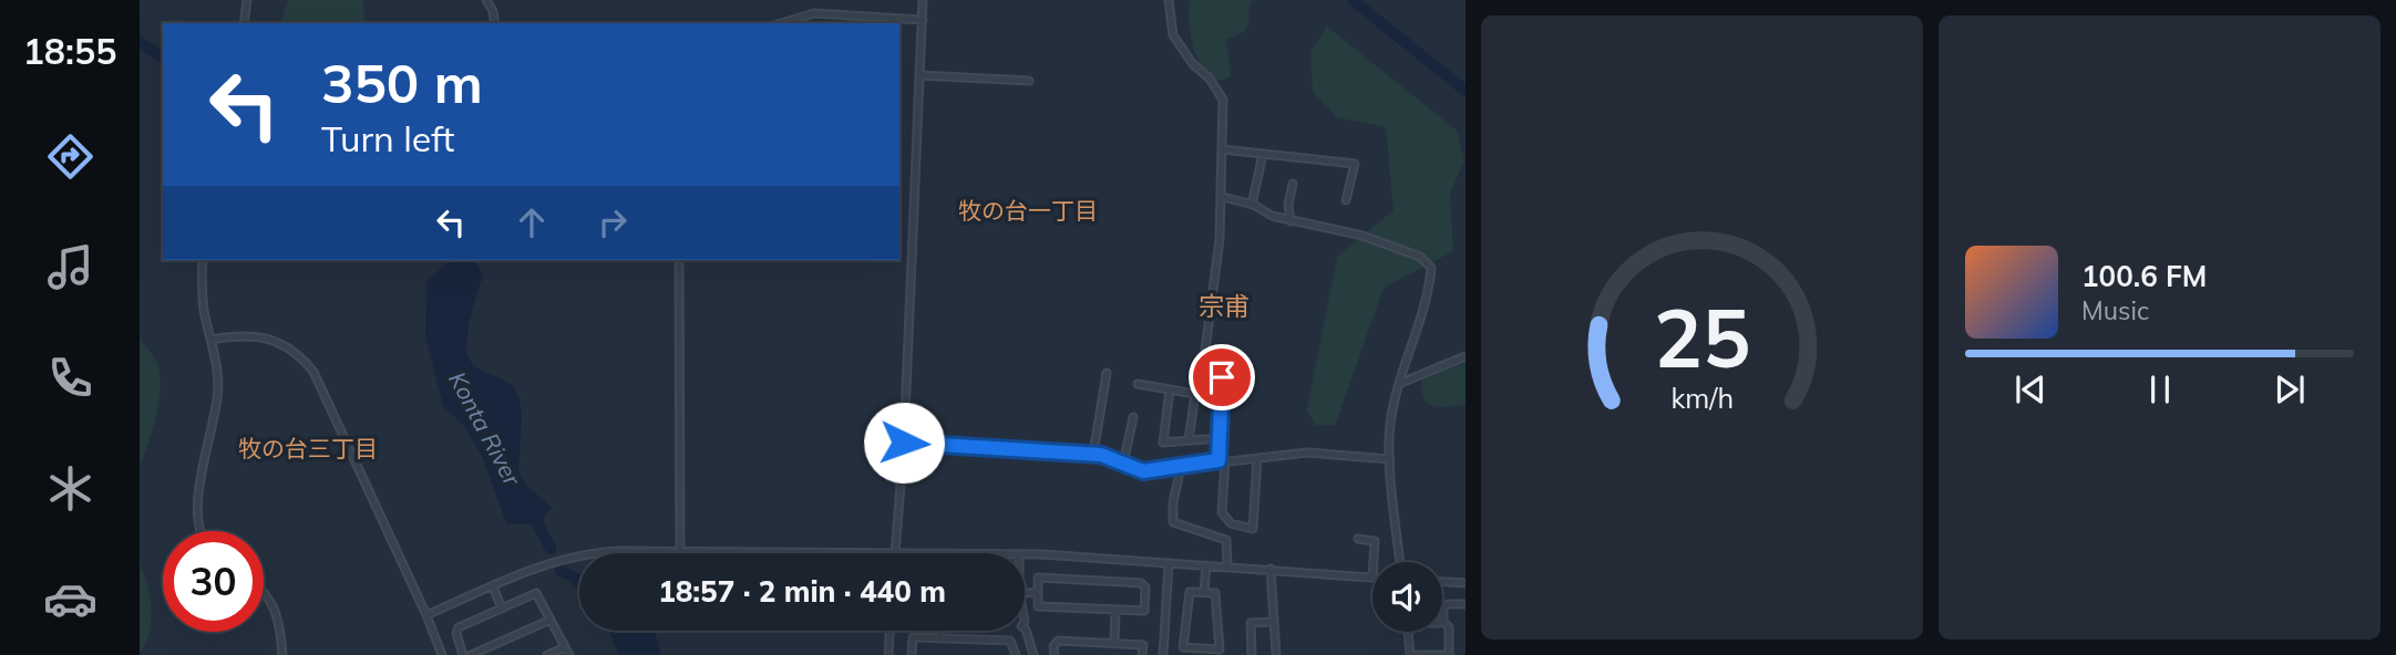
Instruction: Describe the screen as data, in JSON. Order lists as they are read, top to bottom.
{
  "districts": ["牧の台一丁目", "宗甫", "牧の台三丁目"],
  "water": ["Konta River"],
  "page": {
    "tabs": "18:55",
    "turn": ["350 m", "Turn left"],
    "song": ["100.6 FM", "Music"],
    "limit": "30",
    "trip": "18:57 · 2 min · 440 m",
    "gauge": ["25", "km/h"]
  }
}
